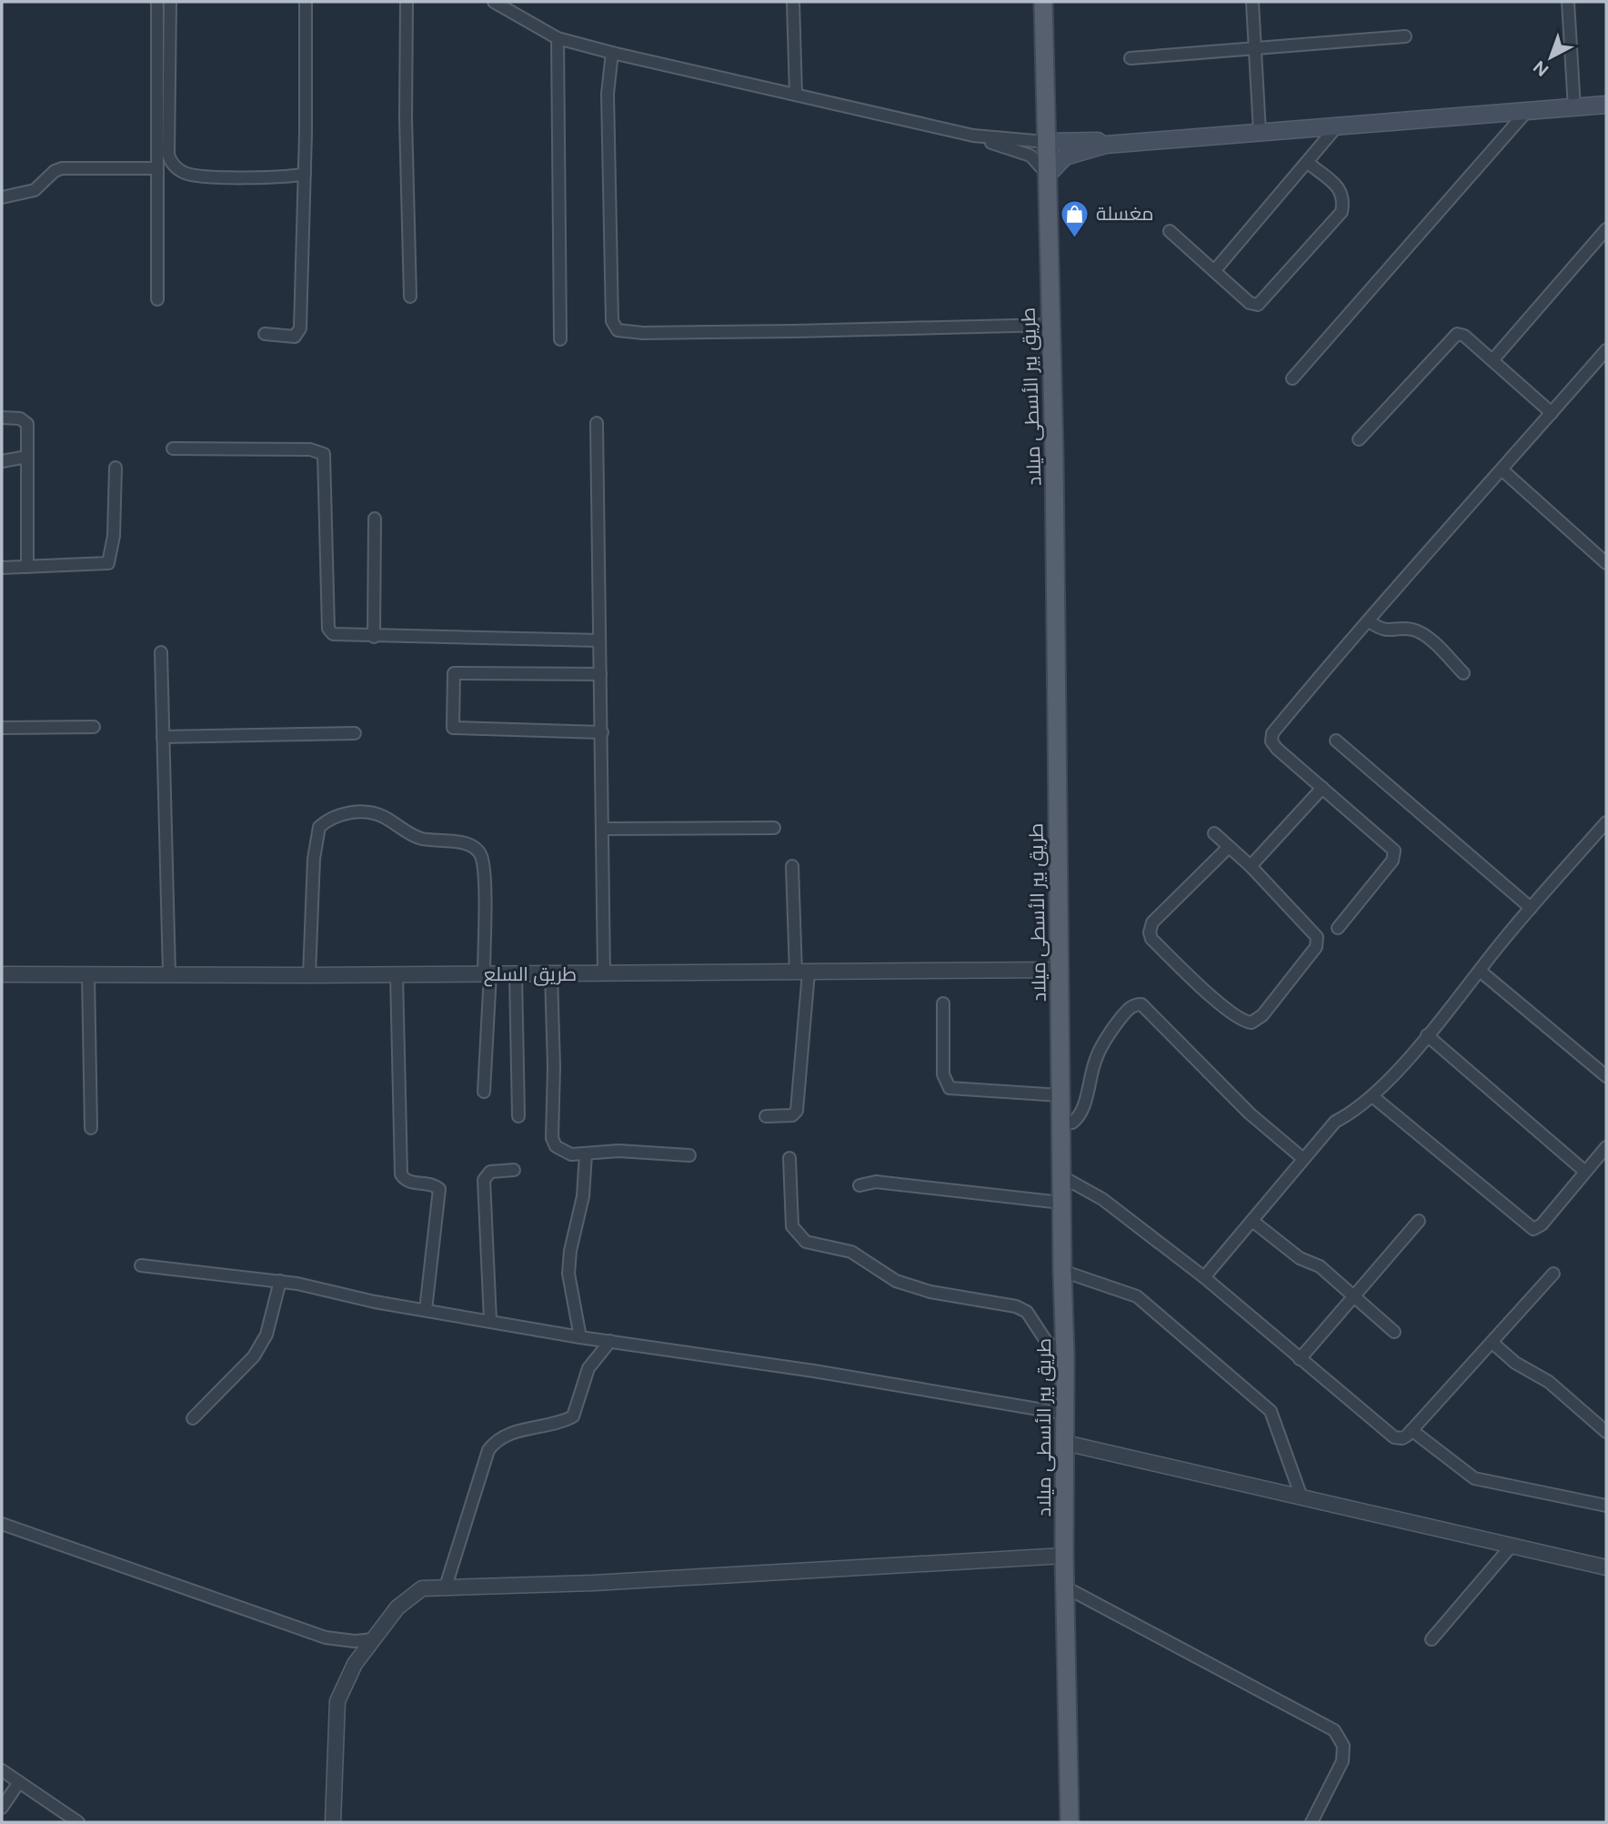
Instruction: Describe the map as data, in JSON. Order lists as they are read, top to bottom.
{
  "streets": {
    "main road": ["طريق بير الأسطى ميلاد"],
    "street": ["طريق السلع"]
  },
  "crossings": [
    ["طريق بير الأسطى ميلاد", "طريق السلع"]
  ],
  "places": {
    "shop": ["مغسلة"]
  },
  "north": "bottom left"
}
